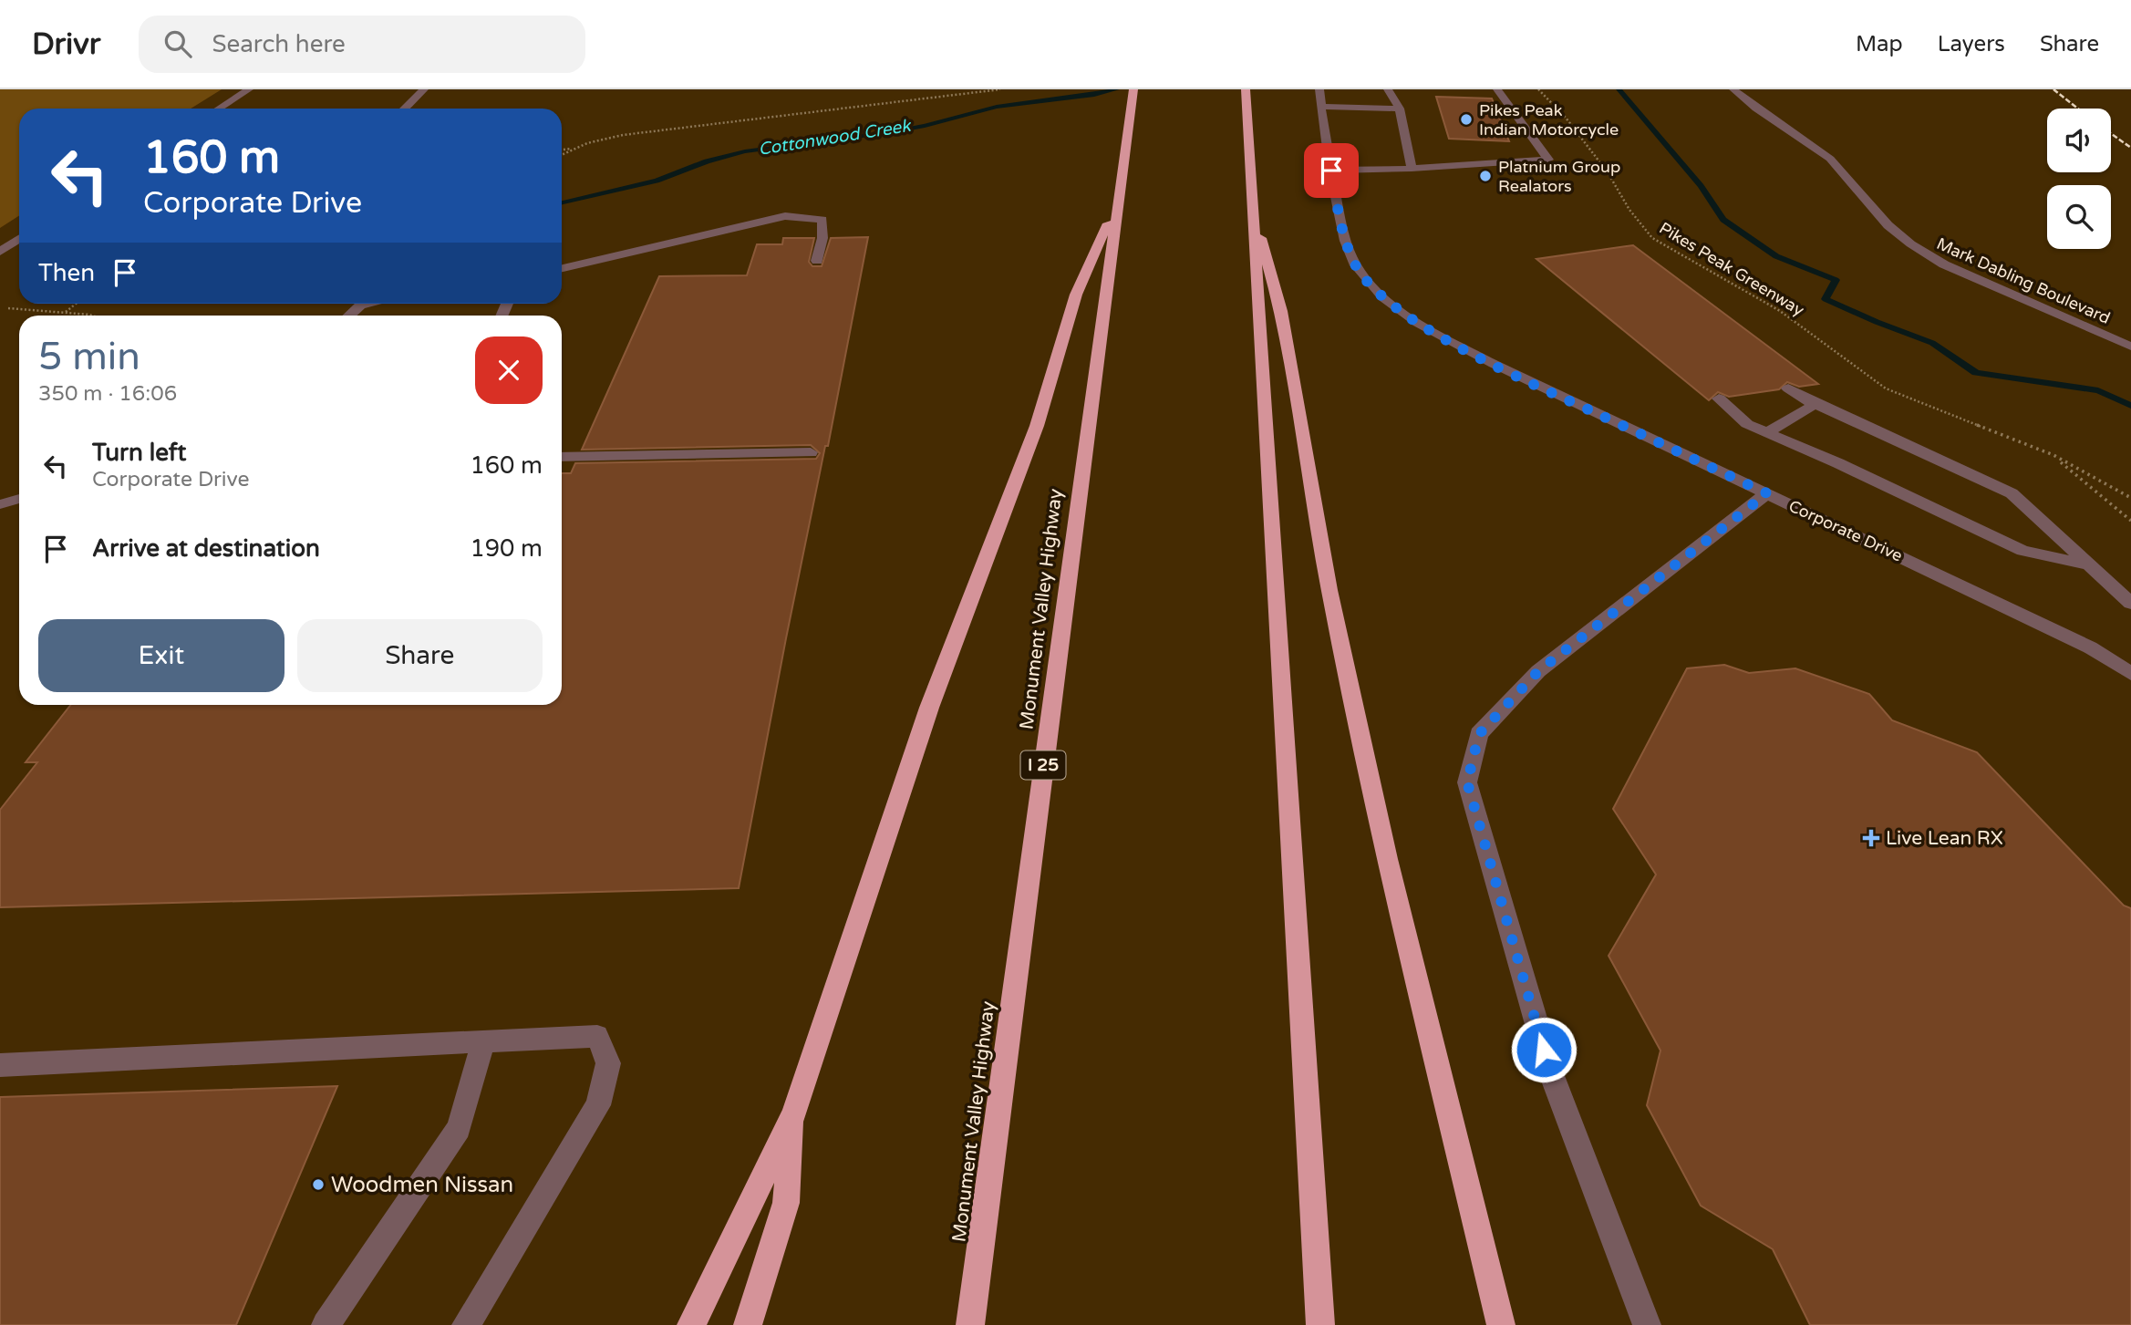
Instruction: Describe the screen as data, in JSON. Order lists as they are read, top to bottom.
{
  "streets": {
    "highway": ["Monument Valley Highway", "I 25"],
    "street": ["Mark Dabling Boulevard", "Corporate Drive"],
    "path": ["Pikes Peak Greenway"]
  },
  "water": ["Cottonwood Creek"],
  "places": {
    "other": ["Pikes Peak Indian Motorcycle", "Platnium Group Realators", "Woodmen Nissan"],
    "health": ["Live Lean RX"]
  },
  "page": {
    "header": "Drivr",
    "search": "Search here",
    "nav": ["Map", "Layers", "Share"],
    "turn": ["160 m", "Corporate Drive"],
    "then": "Then",
    "heading": ["5 min", "350 m · 16:06"],
    "list": [
      {
        "name": "Turn left",
        "note": "Corporate Drive",
        "value": "160 m"
      },
      {
        "name": "Arrive at destination",
        "value": "190 m"
      }
    ],
    "buttons": ["Exit", "Share"]
  }
}
